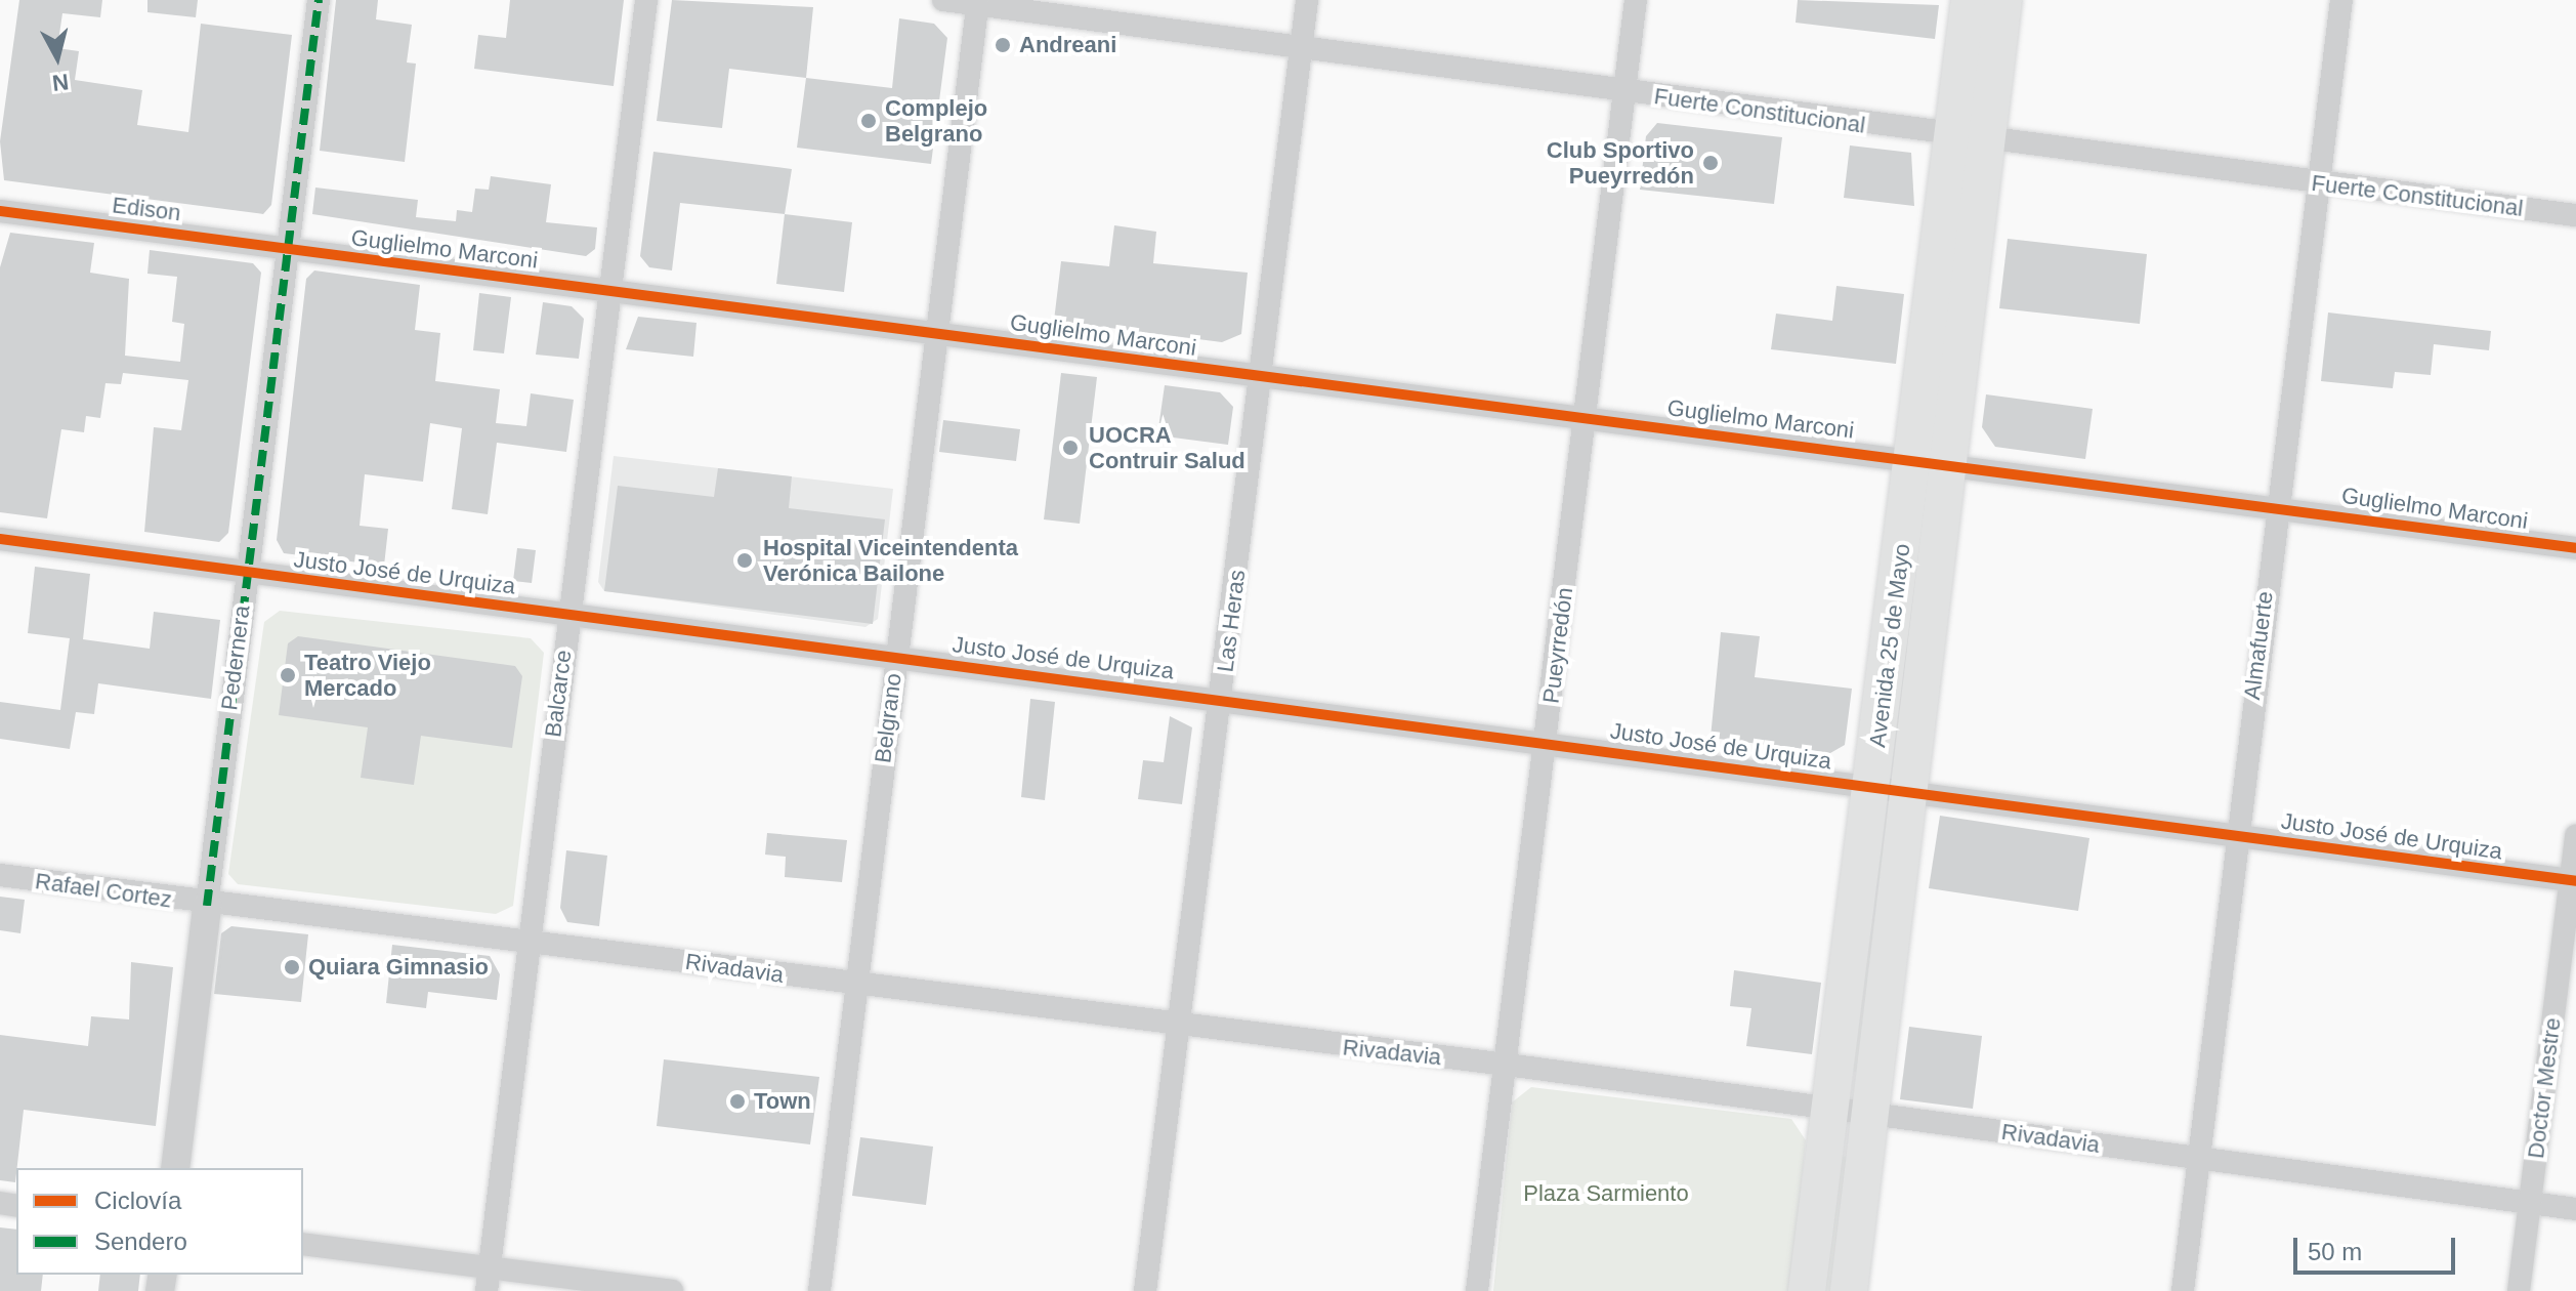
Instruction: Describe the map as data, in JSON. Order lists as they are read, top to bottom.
{
  "streets": {
    "main road": ["Avenida 25 de Mayo"],
    "street": [
      "Fuerte Constitucional",
      "Edison",
      "Guglielmo Marconi",
      "Justo José de Urquiza",
      "Las Heras",
      "Pueyrredón",
      "Almafuerte",
      "Pedernera",
      "Balcarce",
      "Belgrano",
      "Rafael Cortez",
      "Rivadavia",
      "Doctor Mestre"
    ]
  },
  "crossings": [
    ["Fuerte Constitucional", "Las Heras"],
    ["Fuerte Constitucional", "Pueyrredón"],
    ["Fuerte Constitucional", "Avenida 25 de Mayo"],
    ["Fuerte Constitucional", "Almafuerte"],
    ["Fuerte Constitucional", "Belgrano"],
    ["Edison", "Guglielmo Marconi"],
    ["Edison", "Pedernera"],
    ["Guglielmo Marconi", "Las Heras"],
    ["Guglielmo Marconi", "Pueyrredón"],
    ["Guglielmo Marconi", "Avenida 25 de Mayo"],
    ["Guglielmo Marconi", "Almafuerte"],
    ["Guglielmo Marconi", "Pedernera"],
    ["Guglielmo Marconi", "Balcarce"],
    ["Guglielmo Marconi", "Belgrano"],
    ["Justo José de Urquiza", "Las Heras"],
    ["Justo José de Urquiza", "Pueyrredón"],
    ["Justo José de Urquiza", "Avenida 25 de Mayo"],
    ["Justo José de Urquiza", "Almafuerte"],
    ["Justo José de Urquiza", "Pedernera"],
    ["Justo José de Urquiza", "Balcarce"],
    ["Justo José de Urquiza", "Belgrano"],
    ["Justo José de Urquiza", "Doctor Mestre"],
    ["Las Heras", "Rivadavia"],
    ["Pueyrredón", "Rivadavia"],
    ["Avenida 25 de Mayo", "Rivadavia"],
    ["Almafuerte", "Rivadavia"],
    ["Pedernera", "Rafael Cortez"],
    ["Pedernera", "Rivadavia"],
    ["Balcarce", "Rivadavia"],
    ["Belgrano", "Rivadavia"],
    ["Rafael Cortez", "Rivadavia"],
    ["Rivadavia", "Doctor Mestre"]
  ],
  "parks": ["Plaza Sarmiento"],
  "places": [
    "Andreani",
    "Complejo Belgrano",
    "Club Sportivo Pueyrredón",
    "UOCRA Contruir Salud",
    "Hospital Viceintendenta Verónica Bailone",
    "Teatro Viejo Mercado",
    "Quiara Gimnasio",
    "Town"
  ],
  "legend": ["Ciclovía", "Sendero"],
  "scale_bar": "50 m",
  "north": "bottom"
}
